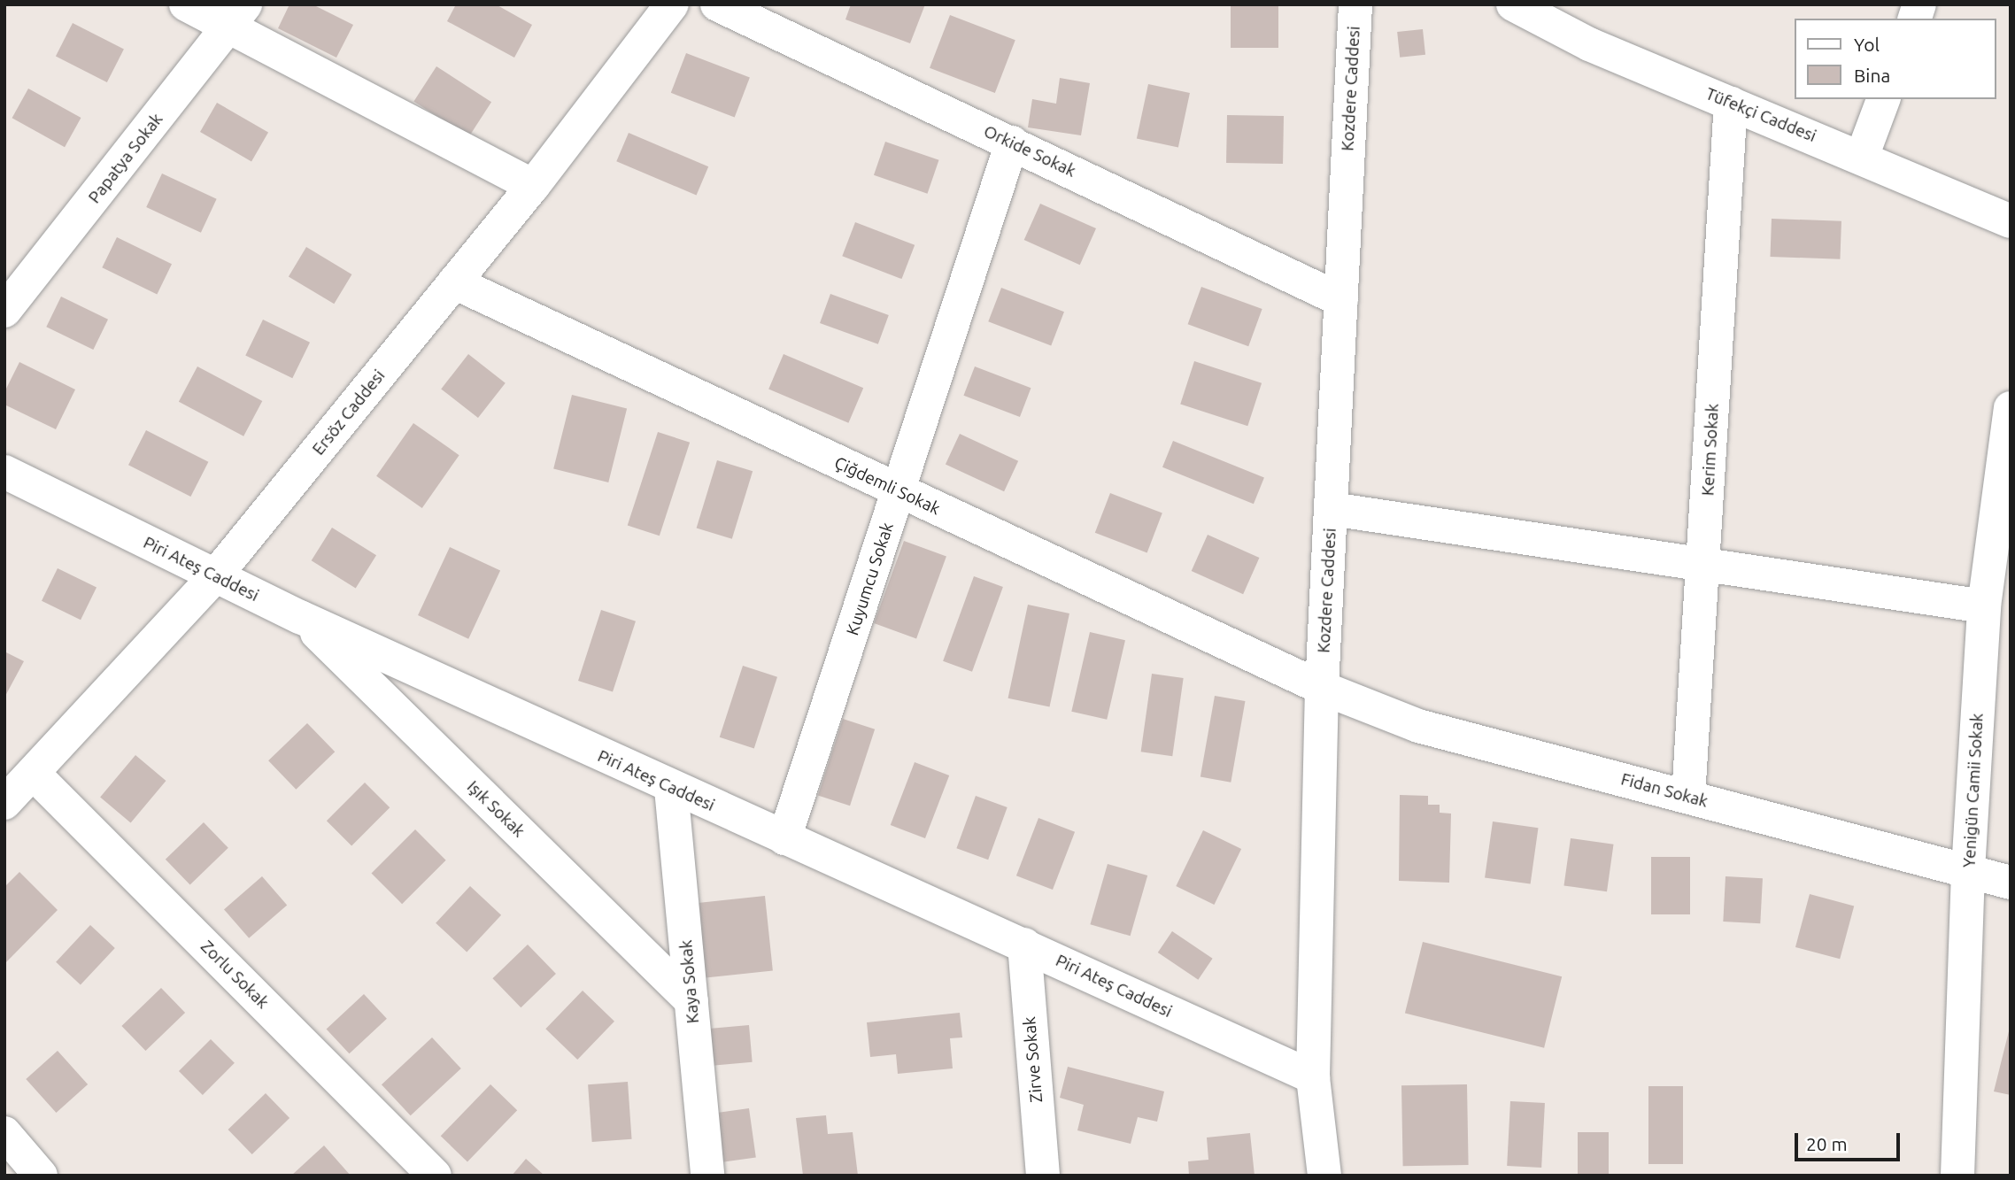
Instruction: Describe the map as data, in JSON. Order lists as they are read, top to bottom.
{
  "streets": {
    "street": [
      "Kozdere Caddesi",
      "Tüfekçi Caddesi",
      "Orkide Sokak",
      "Papatya Sokak",
      "Ersöz Caddesi",
      "Kerim Sokak",
      "Çiğdemli Sokak",
      "Piri Ateş Caddesi",
      "Kuyumcu Sokak",
      "Fidan Sokak",
      "Yenigün Camii Sokak",
      "Işık Sokak",
      "Zorlu Sokak",
      "Kaya Sokak",
      "Zirve Sokak"
    ]
  },
  "crossings": [
    ["Kozdere Caddesi", "Orkide Sokak"],
    ["Kozdere Caddesi", "Çiğdemli Sokak"],
    ["Kozdere Caddesi", "Piri Ateş Caddesi"],
    ["Kozdere Caddesi", "Fidan Sokak"],
    ["Tüfekçi Caddesi", "Kerim Sokak"],
    ["Orkide Sokak", "Kuyumcu Sokak"],
    ["Ersöz Caddesi", "Çiğdemli Sokak"],
    ["Ersöz Caddesi", "Piri Ateş Caddesi"],
    ["Ersöz Caddesi", "Zorlu Sokak"],
    ["Kerim Sokak", "Fidan Sokak"],
    ["Çiğdemli Sokak", "Kuyumcu Sokak"],
    ["Çiğdemli Sokak", "Fidan Sokak"],
    ["Piri Ateş Caddesi", "Kuyumcu Sokak"],
    ["Piri Ateş Caddesi", "Işık Sokak"],
    ["Piri Ateş Caddesi", "Kaya Sokak"],
    ["Piri Ateş Caddesi", "Zirve Sokak"],
    ["Fidan Sokak", "Yenigün Camii Sokak"],
    ["Işık Sokak", "Kaya Sokak"]
  ],
  "legend": ["Yol", "Bina"],
  "scale_bar": "20 m"
}
